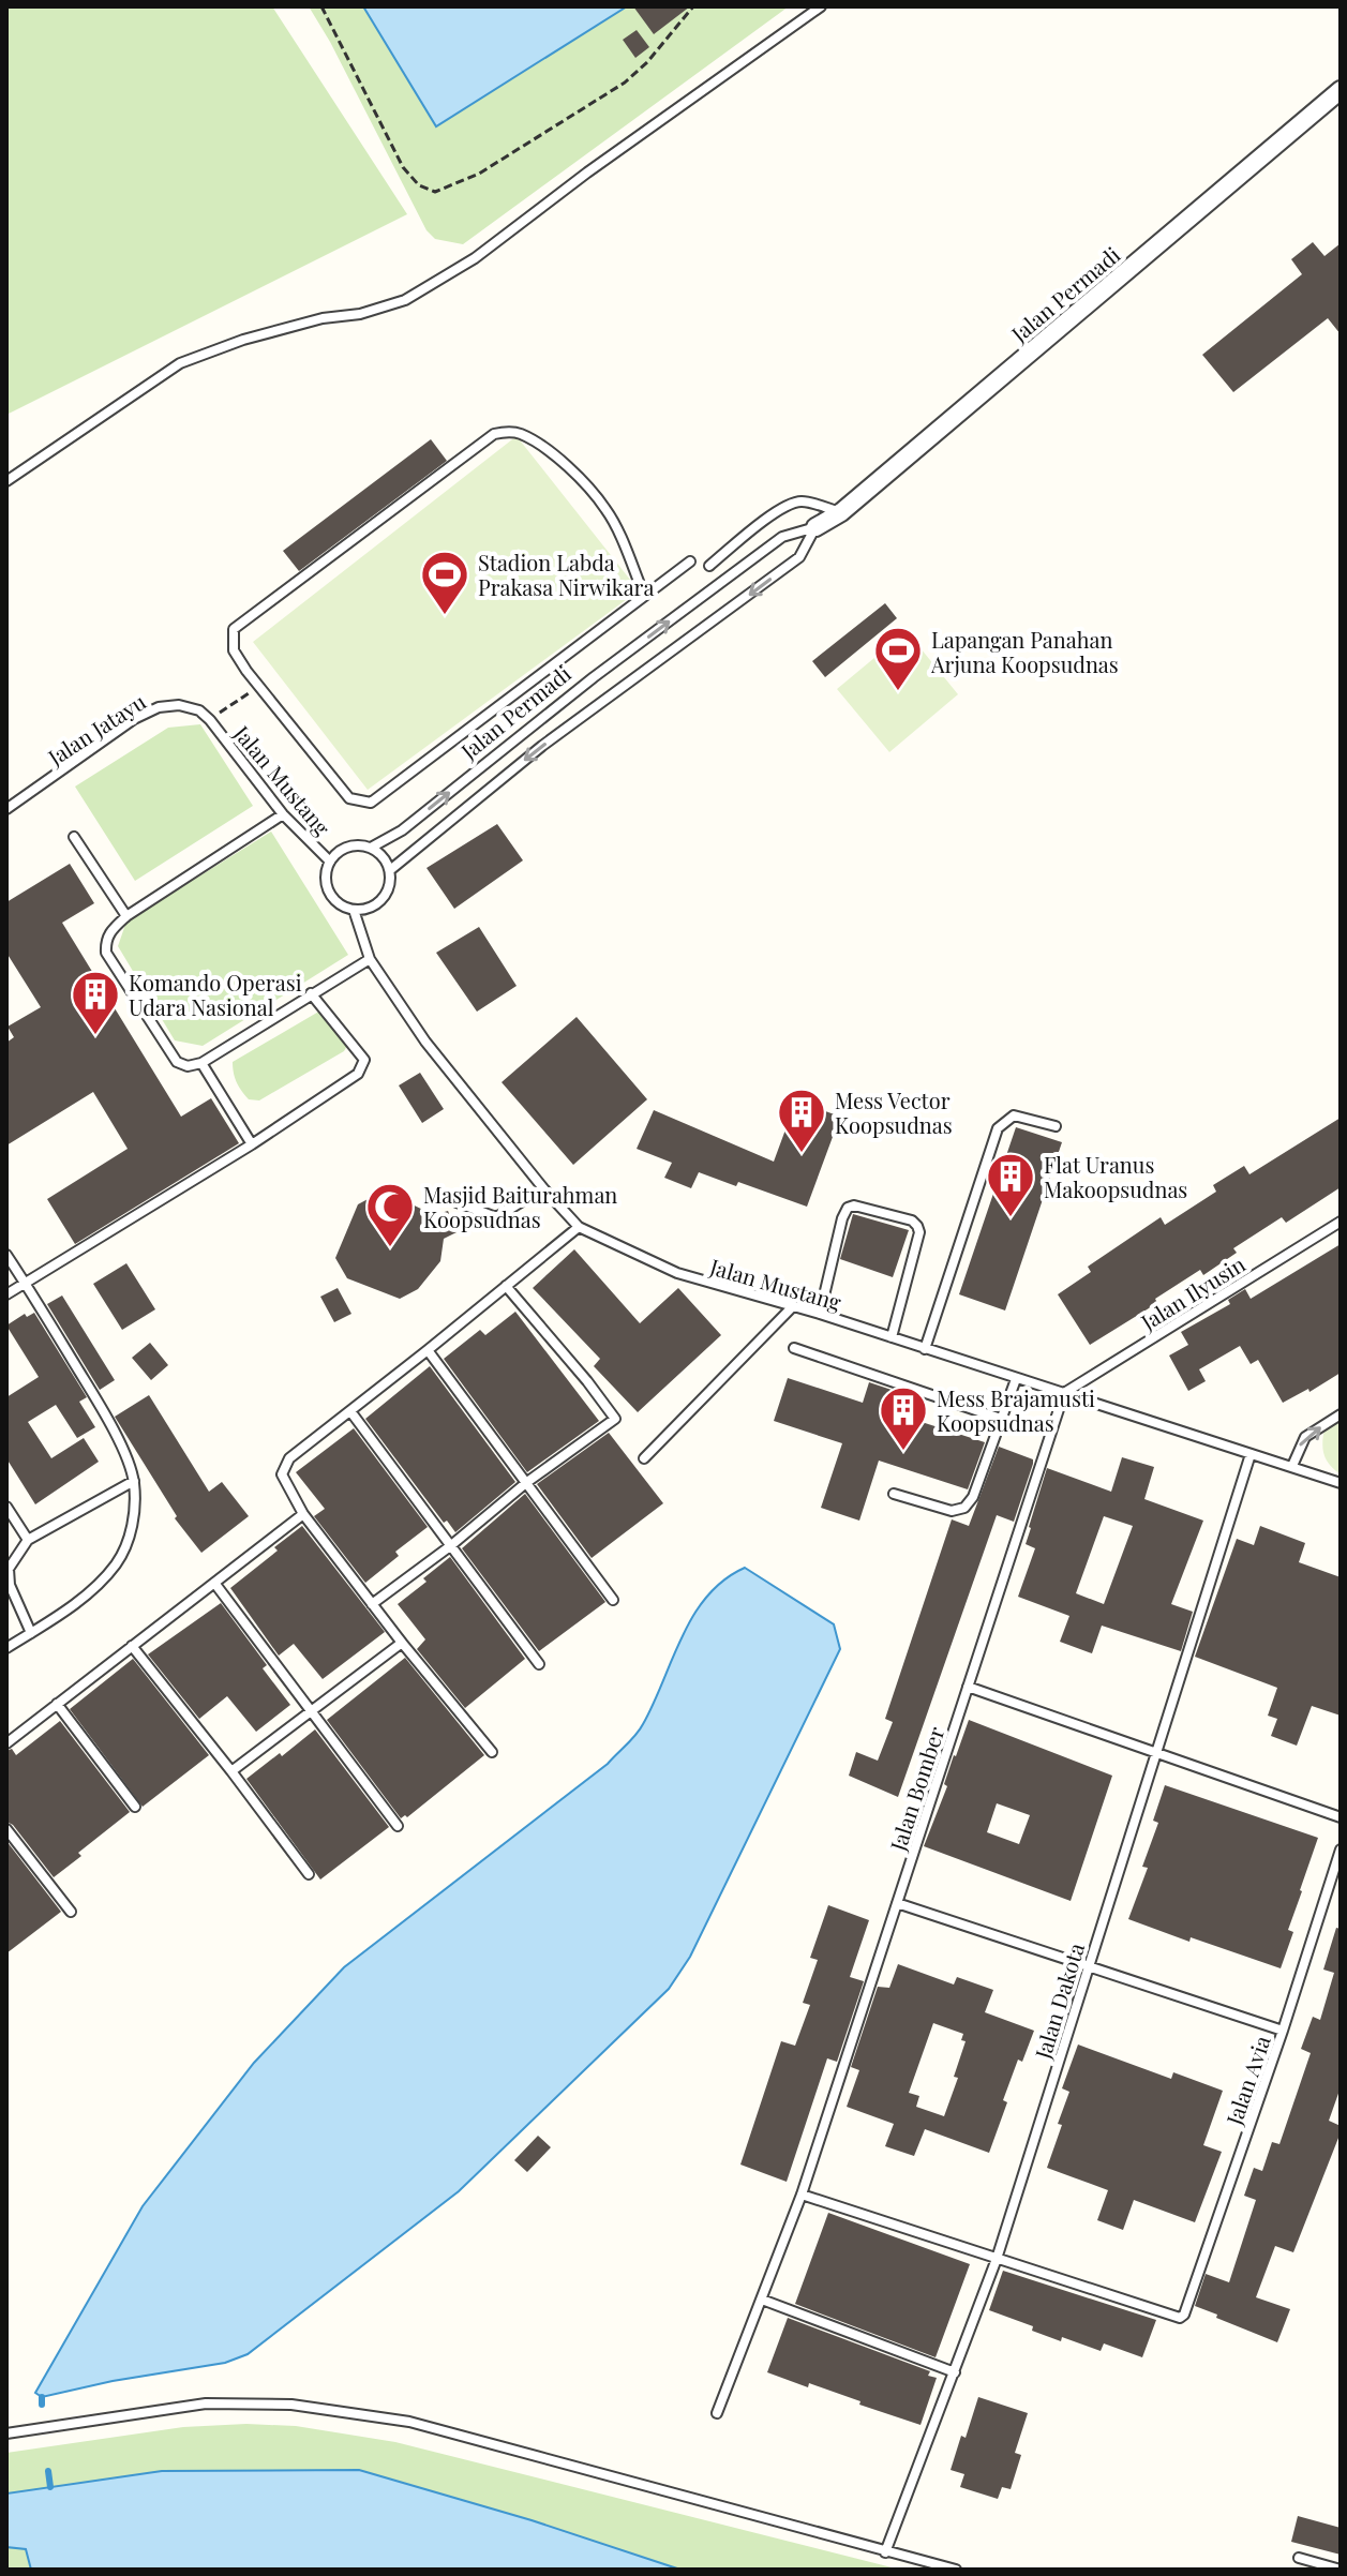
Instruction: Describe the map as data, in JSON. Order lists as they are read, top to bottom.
{
  "streets": {
    "street": ["Jalan Permadi"],
    "lane": [
      "Jalan Jatayu",
      "Jalan Mustang",
      "Jalan Ilyusin",
      "Jalan Bomber",
      "Jalan Dakota",
      "Jalan Avia"
    ]
  },
  "crossings": [
    ["Jalan Permadi", "Jalan Mustang"],
    ["Jalan Jatayu", "Jalan Mustang"],
    ["Jalan Mustang", "Jalan Ilyusin"],
    ["Jalan Mustang", "Jalan Bomber"],
    ["Jalan Mustang", "Jalan Dakota"],
    ["Jalan Ilyusin", "Jalan Bomber"],
    ["Jalan Dakota", "Jalan Avia"]
  ],
  "places": {
    "sports": ["Stadion Labda Prakasa Nirwikara", "Lapangan Panahan Arjuna Koopsudnas"],
    "building": [
      "Komando Operasi Udara Nasional",
      "Mess Vector Koopsudnas",
      "Flat Uranus Makoopsudnas",
      "Mess Brajamusti Koopsudnas"
    ],
    "mosque": ["Masjid Baiturahman Koopsudnas"]
  }
}
